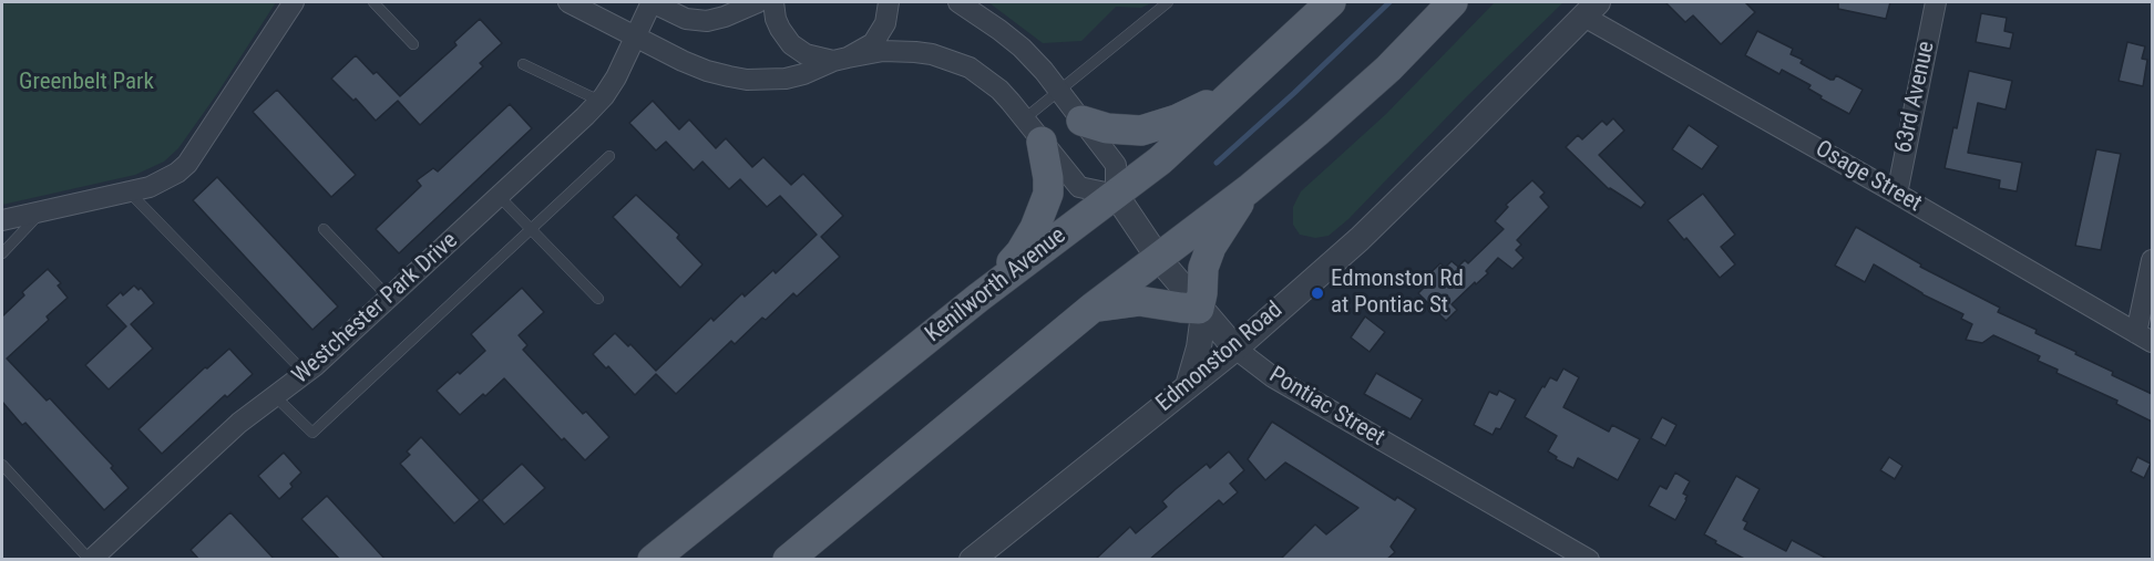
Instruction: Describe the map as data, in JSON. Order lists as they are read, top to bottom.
{
  "streets": {
    "main road": ["Kenilworth Avenue"],
    "street": [
      "63rd Avenue",
      "Osage Street",
      "Westchester Park Drive",
      "Edmonston Road",
      "Pontiac Street"
    ]
  },
  "crossings": [
    ["63rd Avenue", "Osage Street"],
    ["Osage Street", "Edmonston Road"],
    ["Kenilworth Avenue", "Pontiac Street"],
    ["Edmonston Road", "Pontiac Street"]
  ],
  "parks": ["Greenbelt Park"],
  "places": ["Edmonston Rd at Pontiac St"]
}
